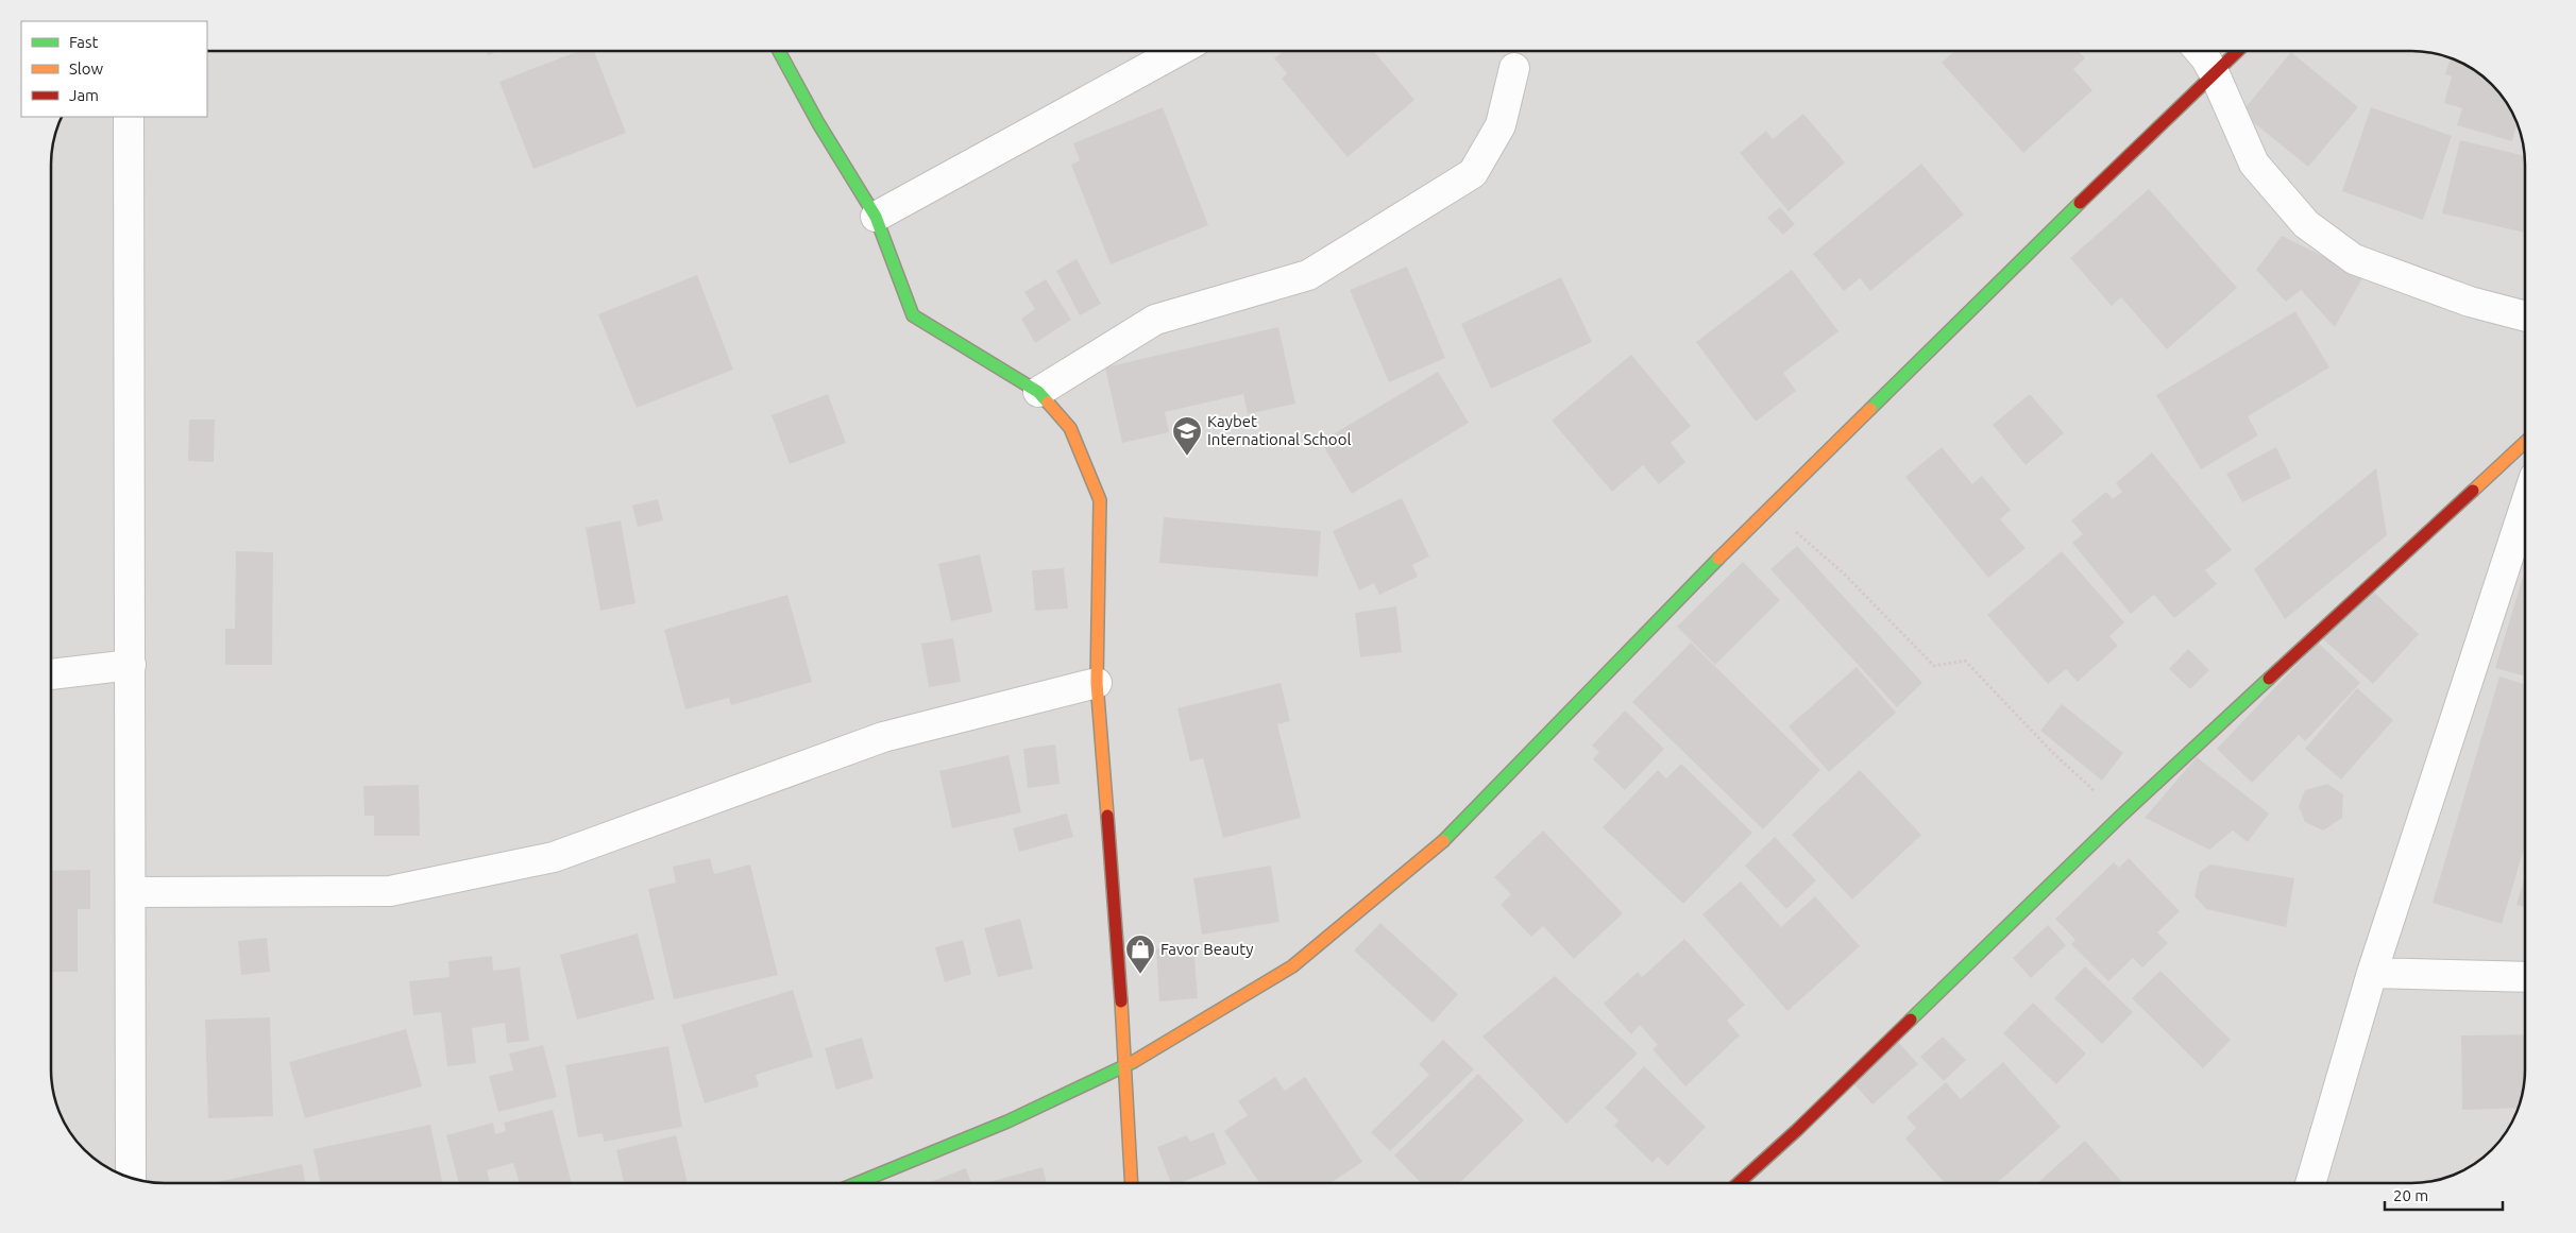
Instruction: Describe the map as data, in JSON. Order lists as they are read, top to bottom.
{
  "places": {
    "school or university": ["Kaybet International School"],
    "shop": ["Favor Beauty"]
  },
  "legend": ["Fast", "Slow", "Jam"],
  "scale_bar": "20 m"
}
